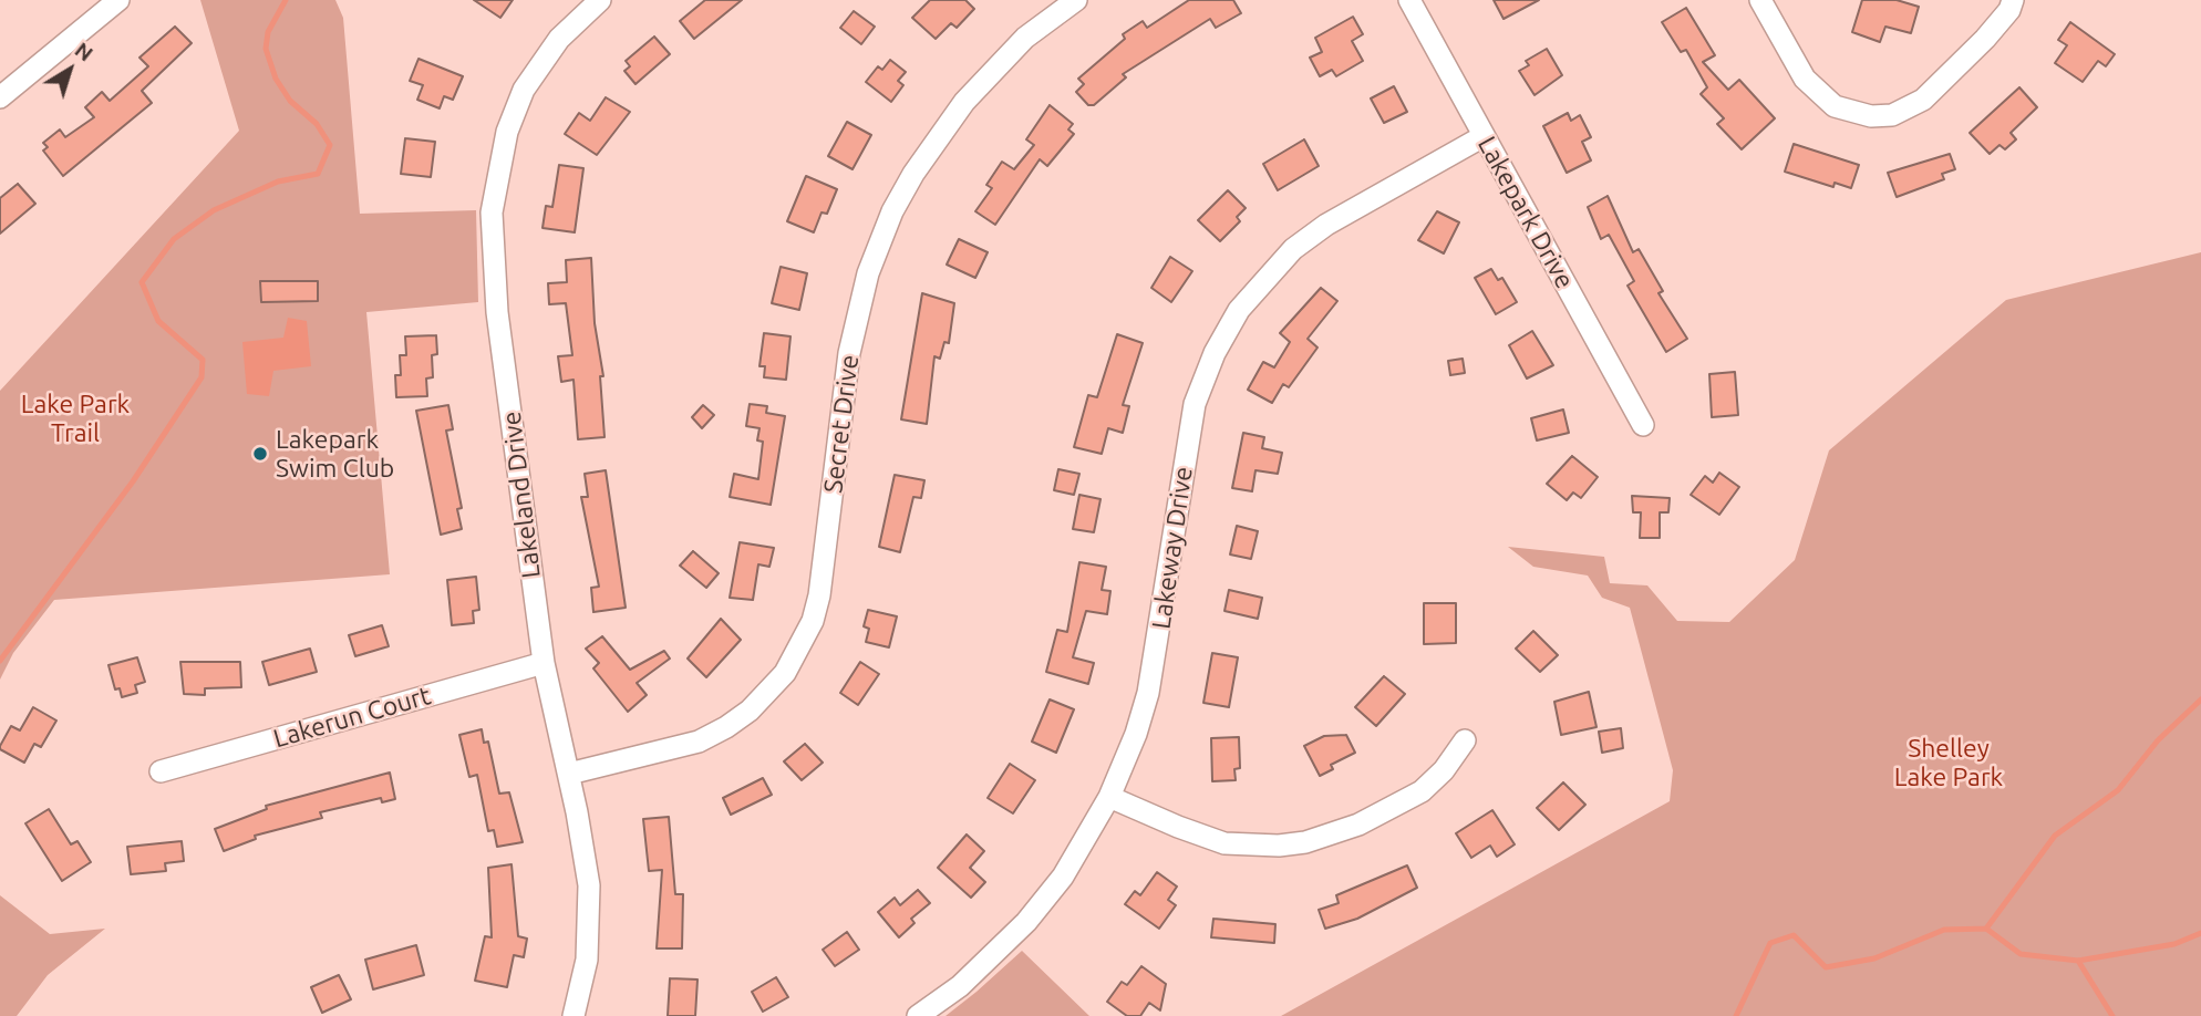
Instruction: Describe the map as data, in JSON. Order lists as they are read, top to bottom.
{
  "streets": {
    "street": [
      "Lakepark Drive",
      "Secret Drive",
      "Lakeland Drive",
      "Lakeway Drive",
      "Lakerun Court"
    ]
  },
  "crossings": [
    ["Lakepark Drive", "Lakeway Drive"],
    ["Secret Drive", "Lakeland Drive"],
    ["Lakeland Drive", "Lakerun Court"]
  ],
  "parks": ["Lake Park Trail", "Shelley Lake Park"],
  "places": ["Lakepark Swim Club"],
  "north": "top right"
}
